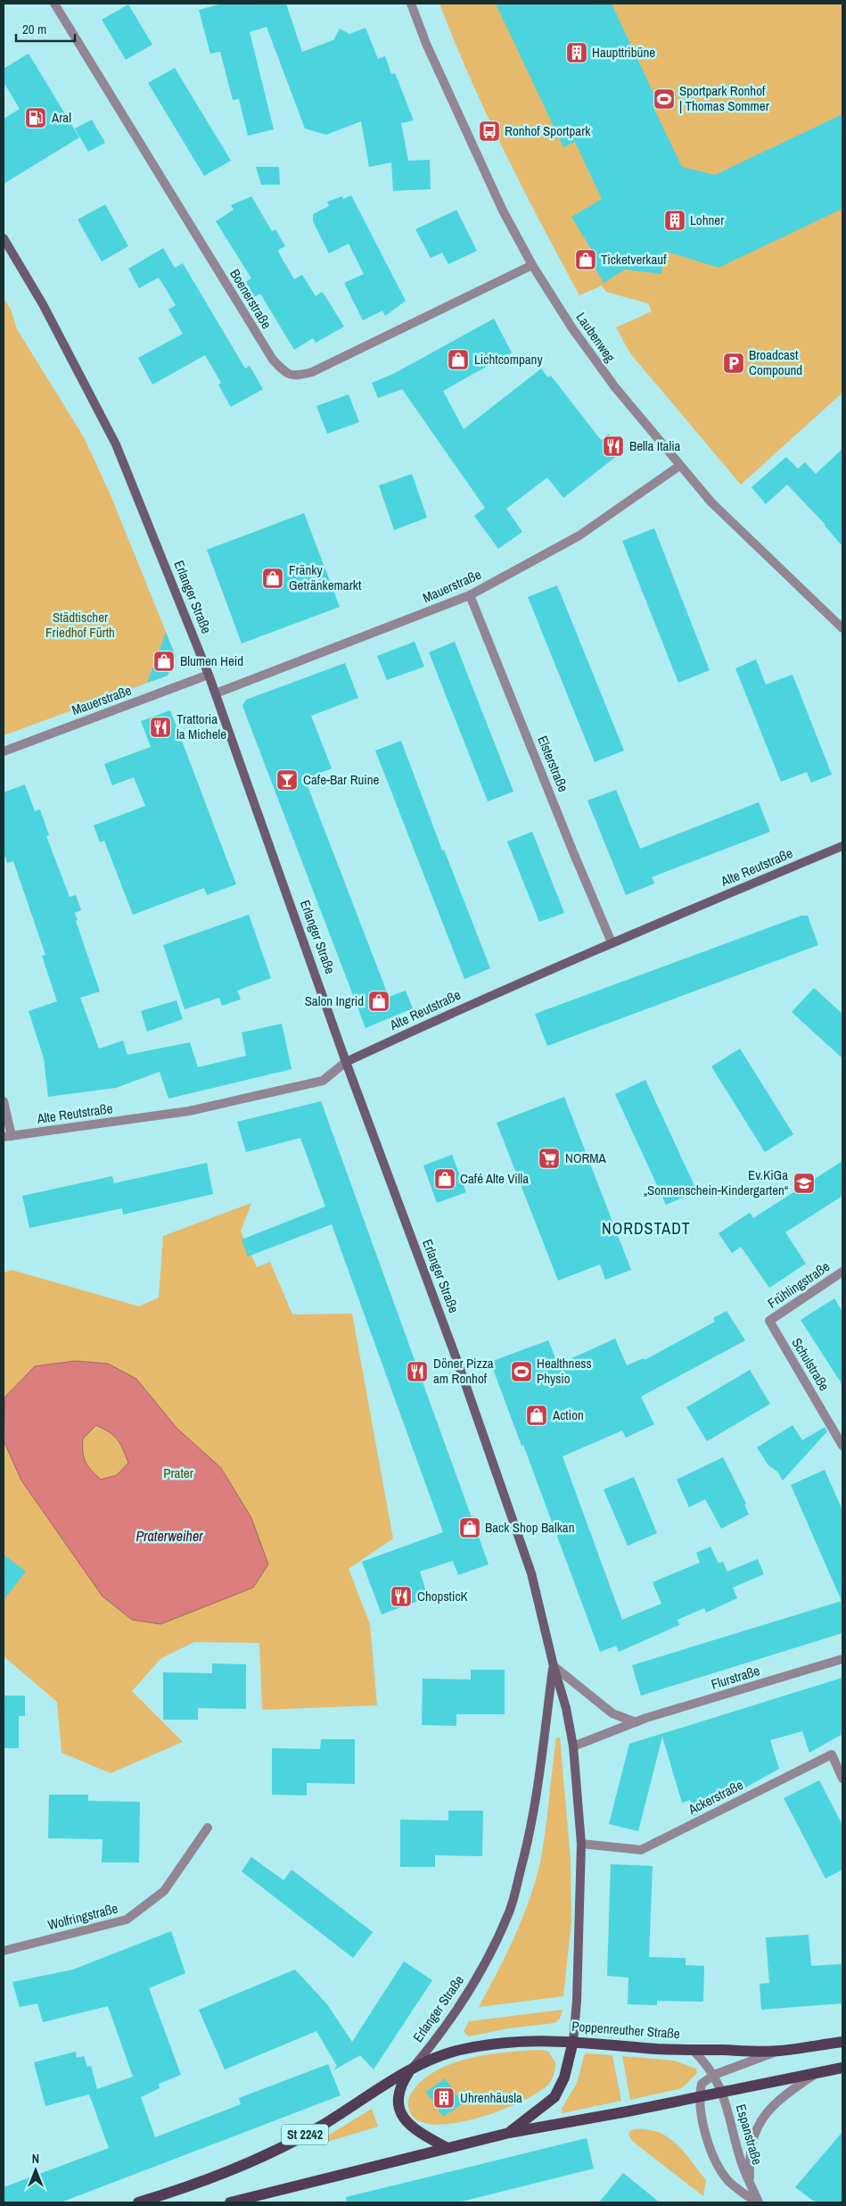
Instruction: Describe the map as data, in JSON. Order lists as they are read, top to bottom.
{
  "streets": {
    "main road": [
      "Erlanger Straße",
      "Alte Reutstraße",
      "Poppenreuther Straße",
      "St 2242"
    ],
    "street": [
      "Boenerstraße",
      "Laubenweg",
      "Mauerstraße",
      "Elsterstraße",
      "Frühlingstraße",
      "Schulstraße",
      "Flurstraße",
      "Ackerstraße",
      "Wolfringstraße",
      "Espanstraße"
    ]
  },
  "crossings": [
    ["Boenerstraße", "Laubenweg"],
    ["Laubenweg", "Mauerstraße"],
    ["Mauerstraße", "Erlanger Straße"],
    ["Mauerstraße", "Elsterstraße"],
    ["Erlanger Straße", "Alte Reutstraße"],
    ["Erlanger Straße", "Flurstraße"],
    ["Erlanger Straße", "Ackerstraße"],
    ["Erlanger Straße", "Poppenreuther Straße"],
    ["Erlanger Straße", "St 2242"],
    ["Elsterstraße", "Alte Reutstraße"],
    ["Frühlingstraße", "Schulstraße"],
    ["Poppenreuther Straße", "St 2242"],
    ["Poppenreuther Straße", "Espanstraße"]
  ],
  "districts": ["NORDSTADT"],
  "water": ["Praterweiher"],
  "parks": ["Städtischer Friedhof Fürth", "Prater"],
  "places": {
    "building": ["Haupttribüne", "Lohner", "Uhrenhäusla"],
    "sports": ["Sportpark Ronhof | Thomas Sommer", "Healthness Physio"],
    "fuel station": ["Aral"],
    "bus stop": ["Ronhof Sportpark"],
    "shop": [
      "Ticketverkauf",
      "Lichtcompany",
      "Fränky Getränkemarkt",
      "Blumen Heid",
      "Salon Ingrid",
      "Café Alte Villa",
      "Action",
      "Back Shop Balkan"
    ],
    "parking": ["Broadcast Compound"],
    "restaurant": [
      "Bella Italia",
      "Trattoria la Michele",
      "Döner Pizza am Ronhof",
      "ChopsticK"
    ],
    "bar": ["Cafe-Bar Ruine"],
    "supermarket": ["NORMA"],
    "school or university": ["Ev.KiGa „Sonnenschein-Kindergarten“"]
  },
  "scale_bar": "20 m",
  "north": "top"
}
